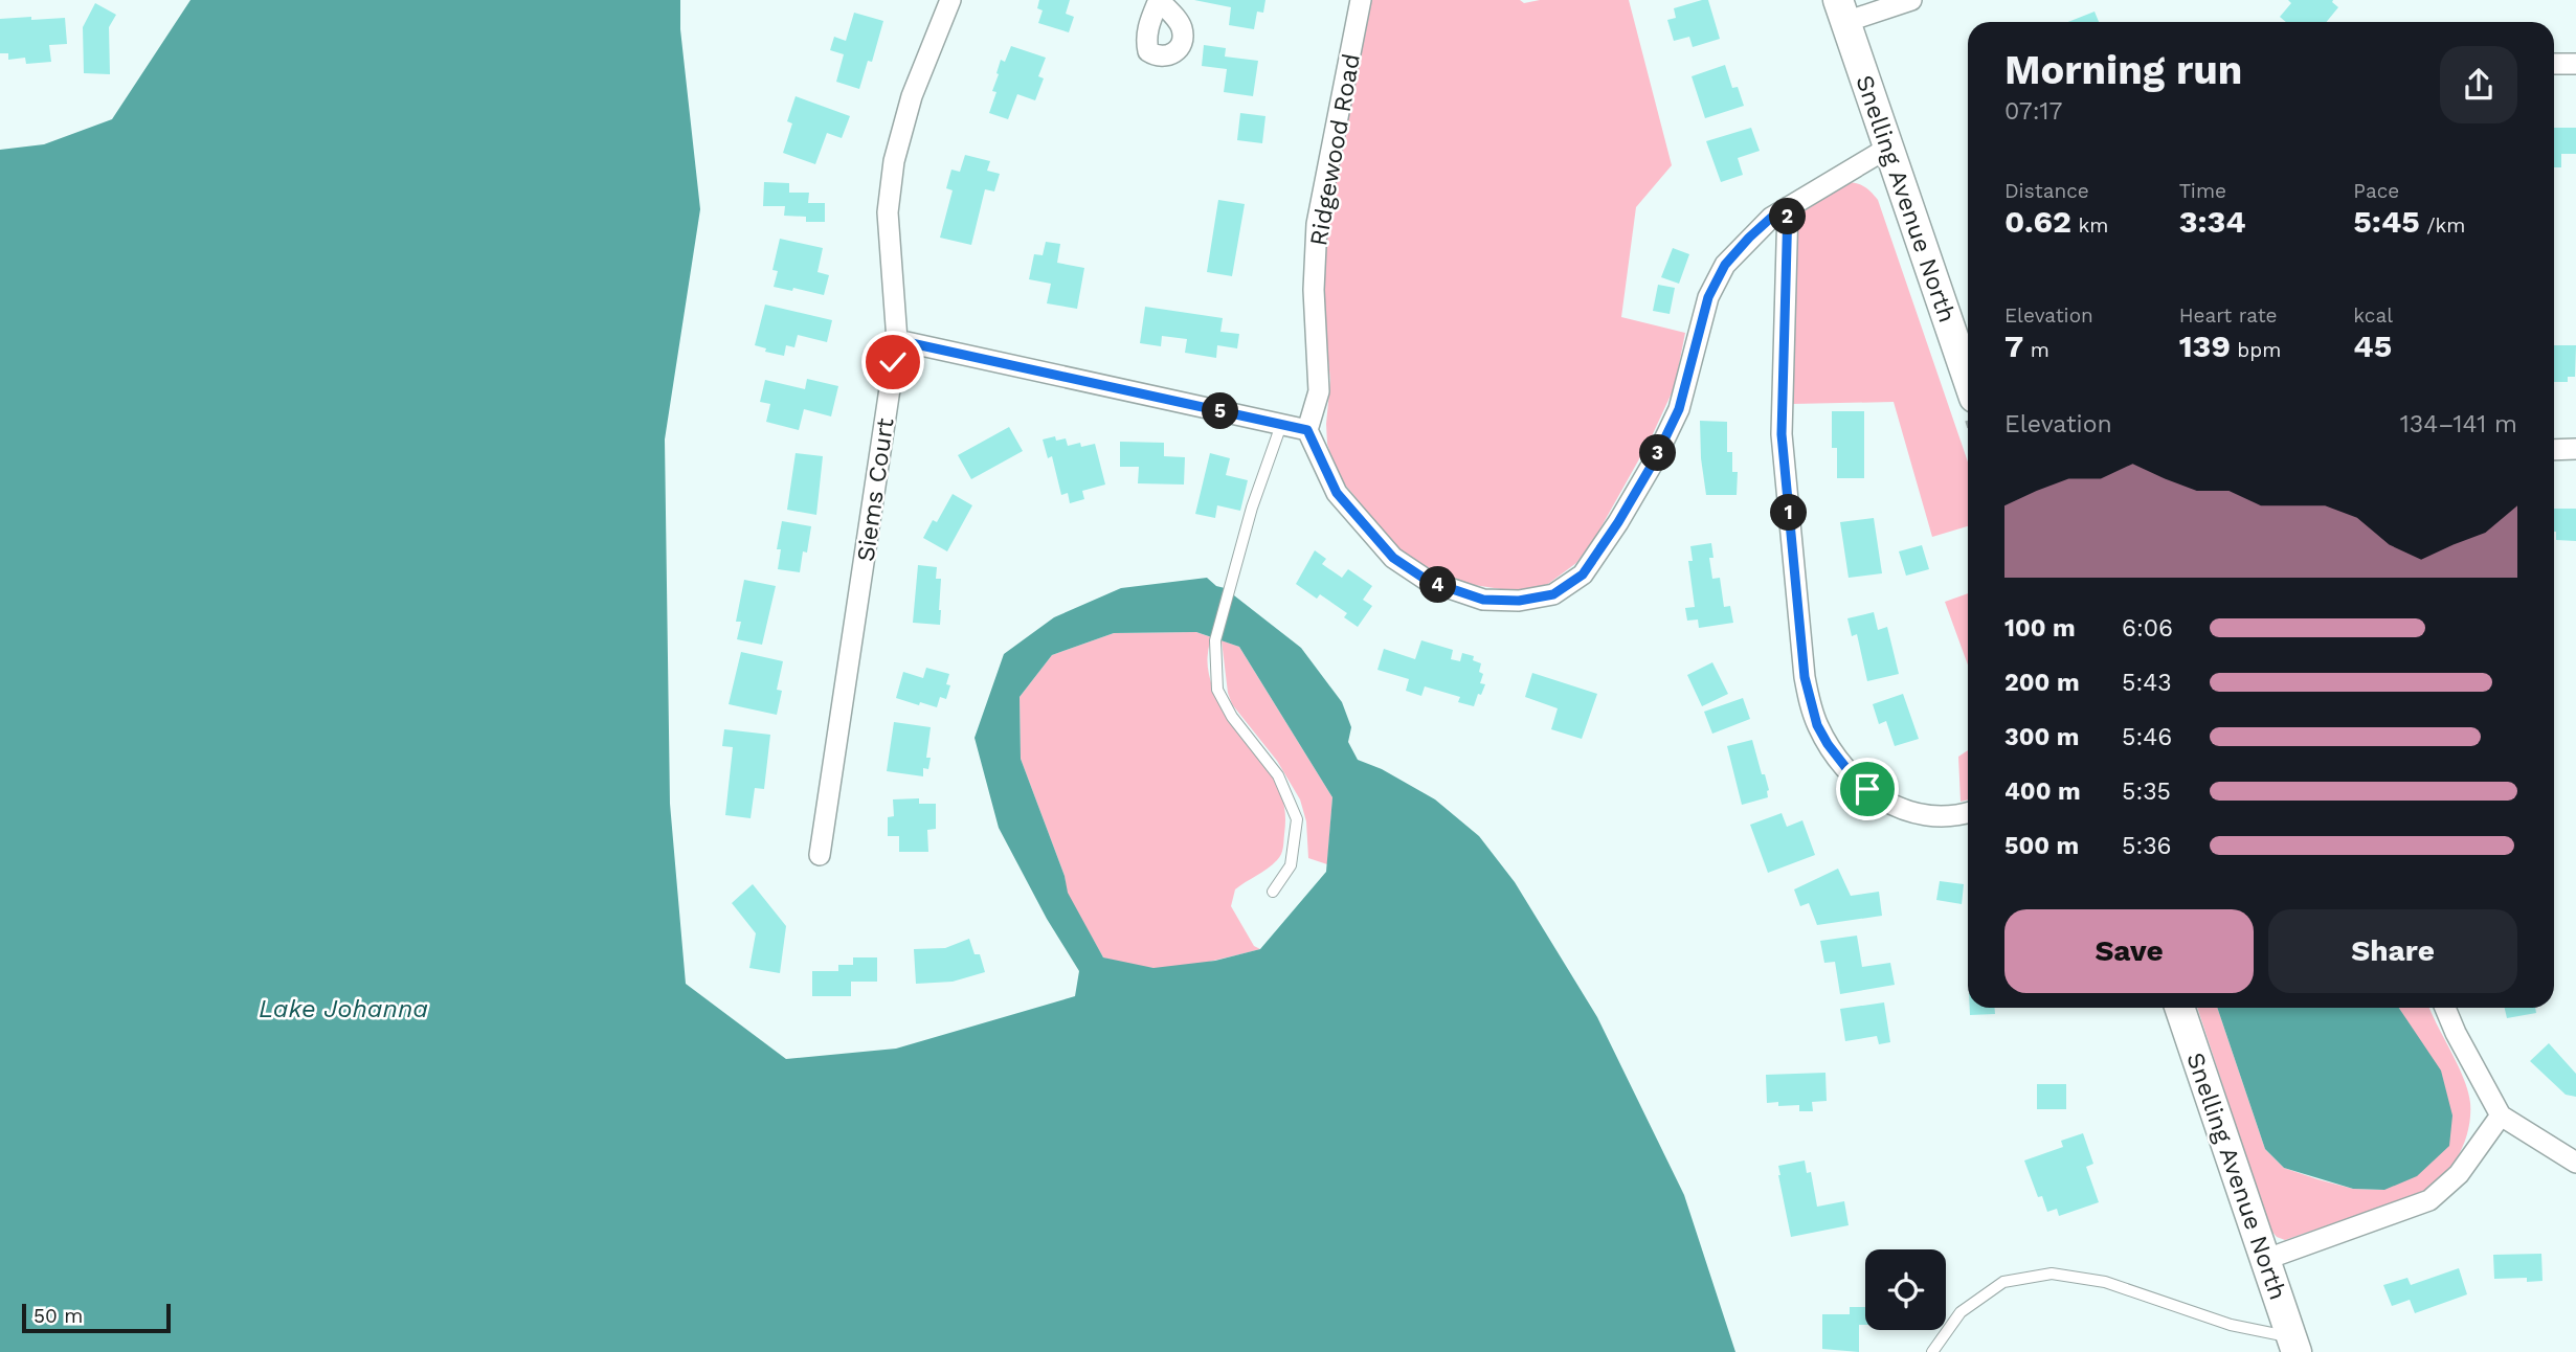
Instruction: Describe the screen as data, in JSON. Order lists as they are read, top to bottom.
{
  "streets": {
    "street": ["Ridgewood Road", "Snelling Avenue North", "Siems Court"]
  },
  "water": ["Lake Johanna"],
  "scale_bar": "50 m",
  "page": {
    "heading": ["Morning run", "07:17"],
    "stats": [
      ["Distance", "0.62 km"],
      ["Time", "3:34"],
      ["Pace", "5:45 /km"],
      ["Elevation", "7 m"],
      ["Heart rate", "139 bpm"],
      ["kcal", "45"]
    ],
    "pins": [
      "2",
      "5",
      "3",
      "1",
      "4"
    ],
    "chart": ["Elevation", "134–141 m"],
    "list": [
      {
        "name": "100 m",
        "note": "6:06"
      },
      {
        "name": "200 m",
        "note": "5:43"
      },
      {
        "name": "300 m",
        "note": "5:46"
      },
      {
        "name": "400 m",
        "note": "5:35"
      },
      {
        "name": "500 m",
        "note": "5:36"
      }
    ],
    "buttons": ["Save", "Share"],
    "scale": "50 m"
  }
}
